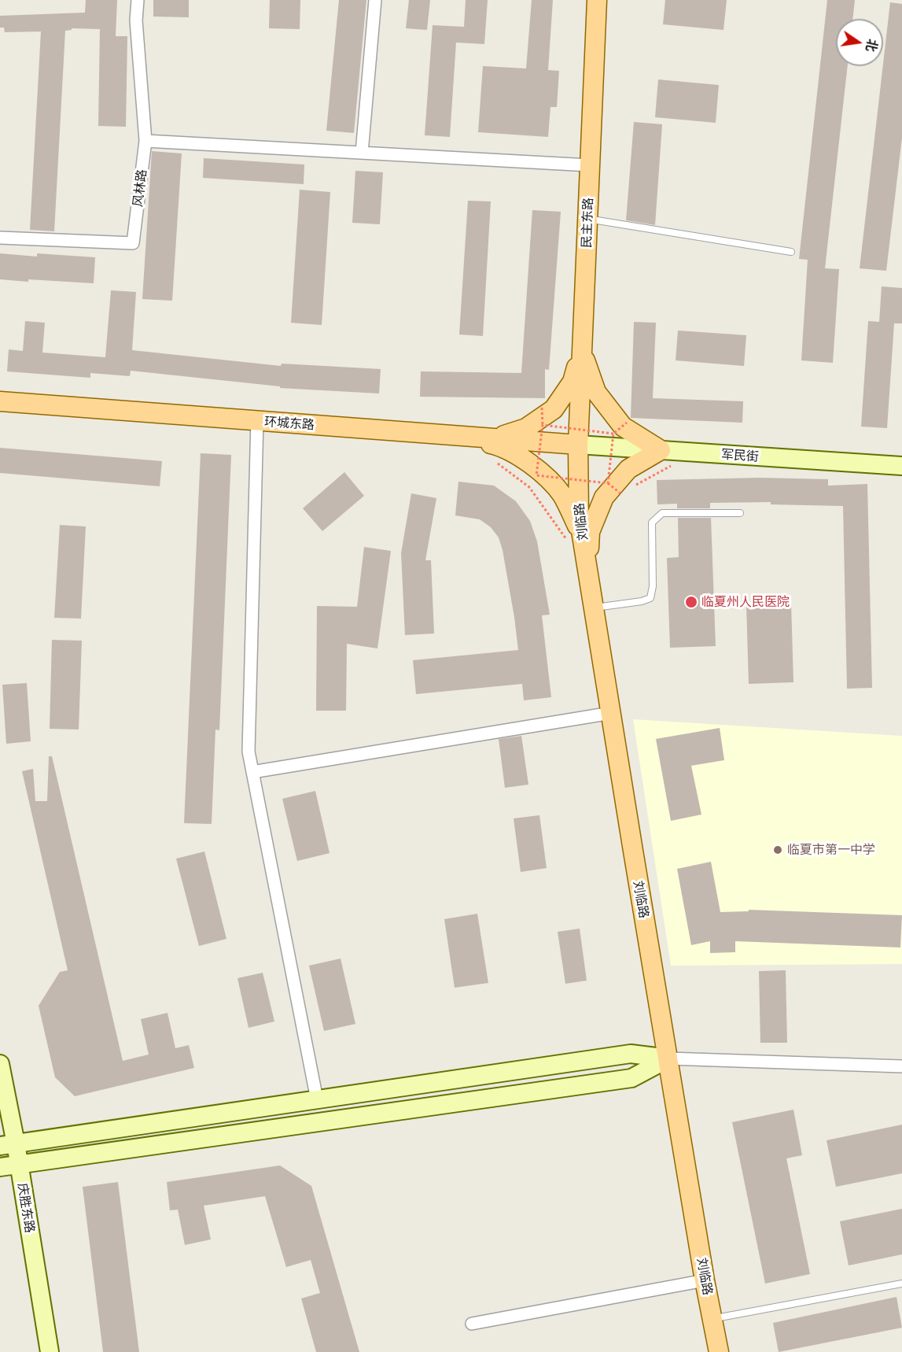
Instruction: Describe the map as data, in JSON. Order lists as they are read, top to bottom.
{
  "streets": {
    "main road": [
      "民主东路",
      "环城东路",
      "军民街",
      "刘临路",
      "庆胜东路"
    ],
    "street": ["风林路"]
  },
  "crossings": [
    ["民主东路", "环城东路"],
    ["民主东路", "军民街"],
    ["民主东路", "刘临路"],
    ["环城东路", "军民街"],
    ["环城东路", "刘临路"],
    ["军民街", "刘临路"]
  ],
  "places": ["临夏州人民医院", "临夏市第一中学"],
  "north": "right"
}
